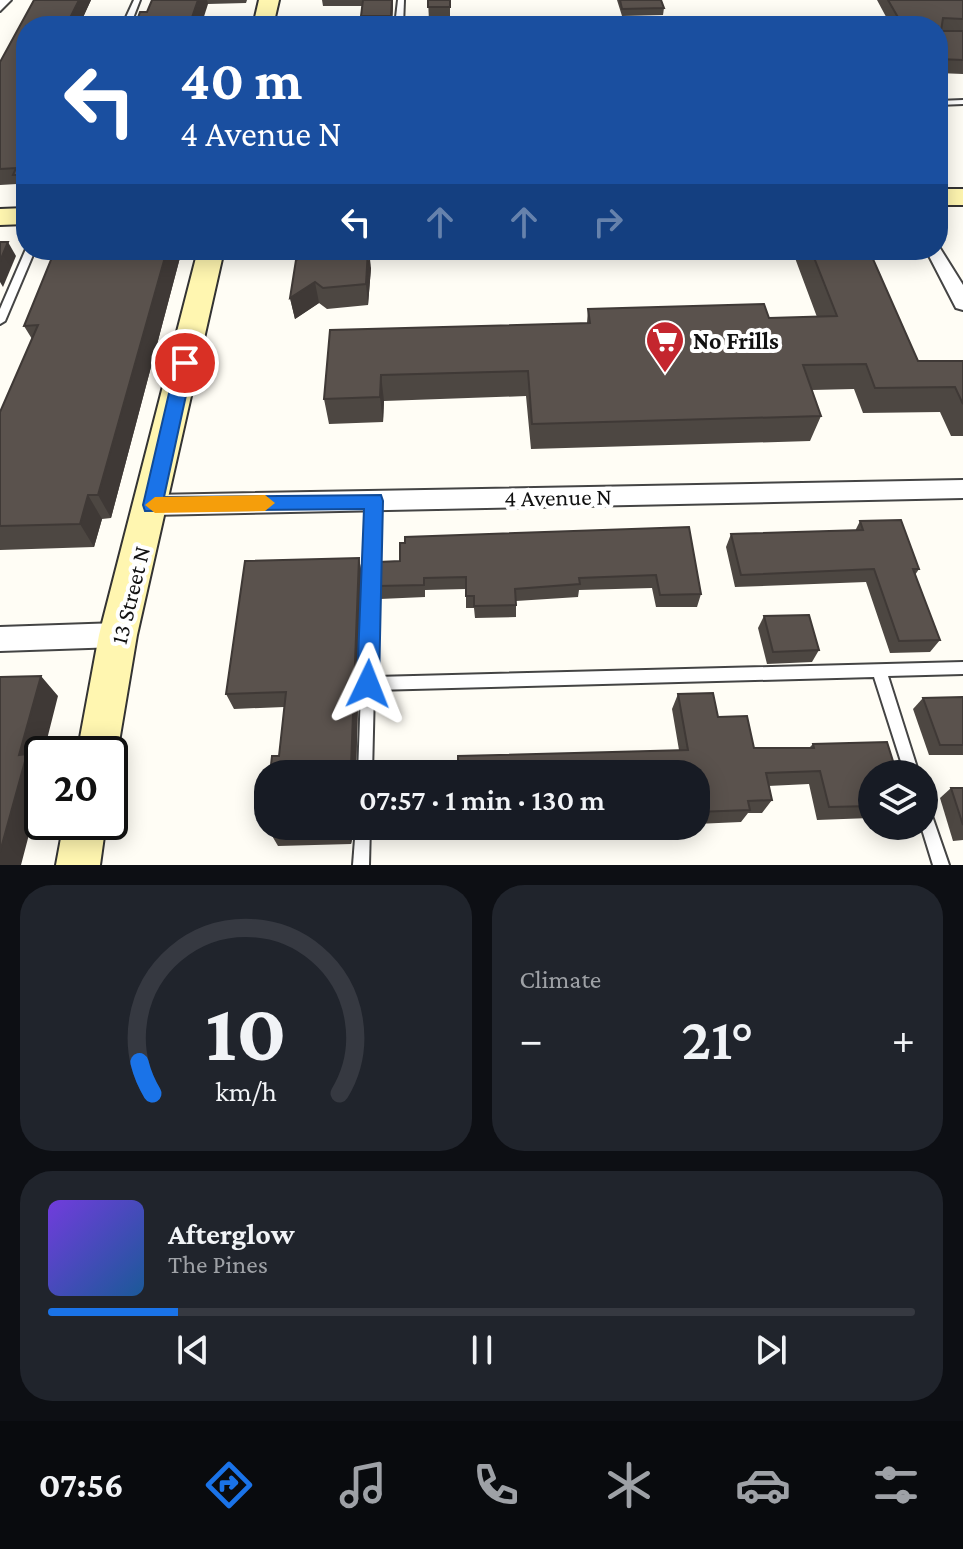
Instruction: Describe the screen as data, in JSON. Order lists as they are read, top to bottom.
{
  "streets": {
    "street": ["4 Avenue N", "13 Street N"]
  },
  "crossings": [
    ["4 Avenue N", "13 Street N"]
  ],
  "places": {
    "supermarket": ["No Frills"]
  },
  "page": {
    "turn": ["40 m", "4 Avenue N"],
    "limit": "20",
    "trip": "07:57 · 1 min · 130 m",
    "tile": "Climate",
    "heat": ["−", "21°", "+"],
    "song": ["Afterglow", "The Pines"],
    "tabs": "07:56",
    "gauge": ["10", "km/h"]
  }
}
